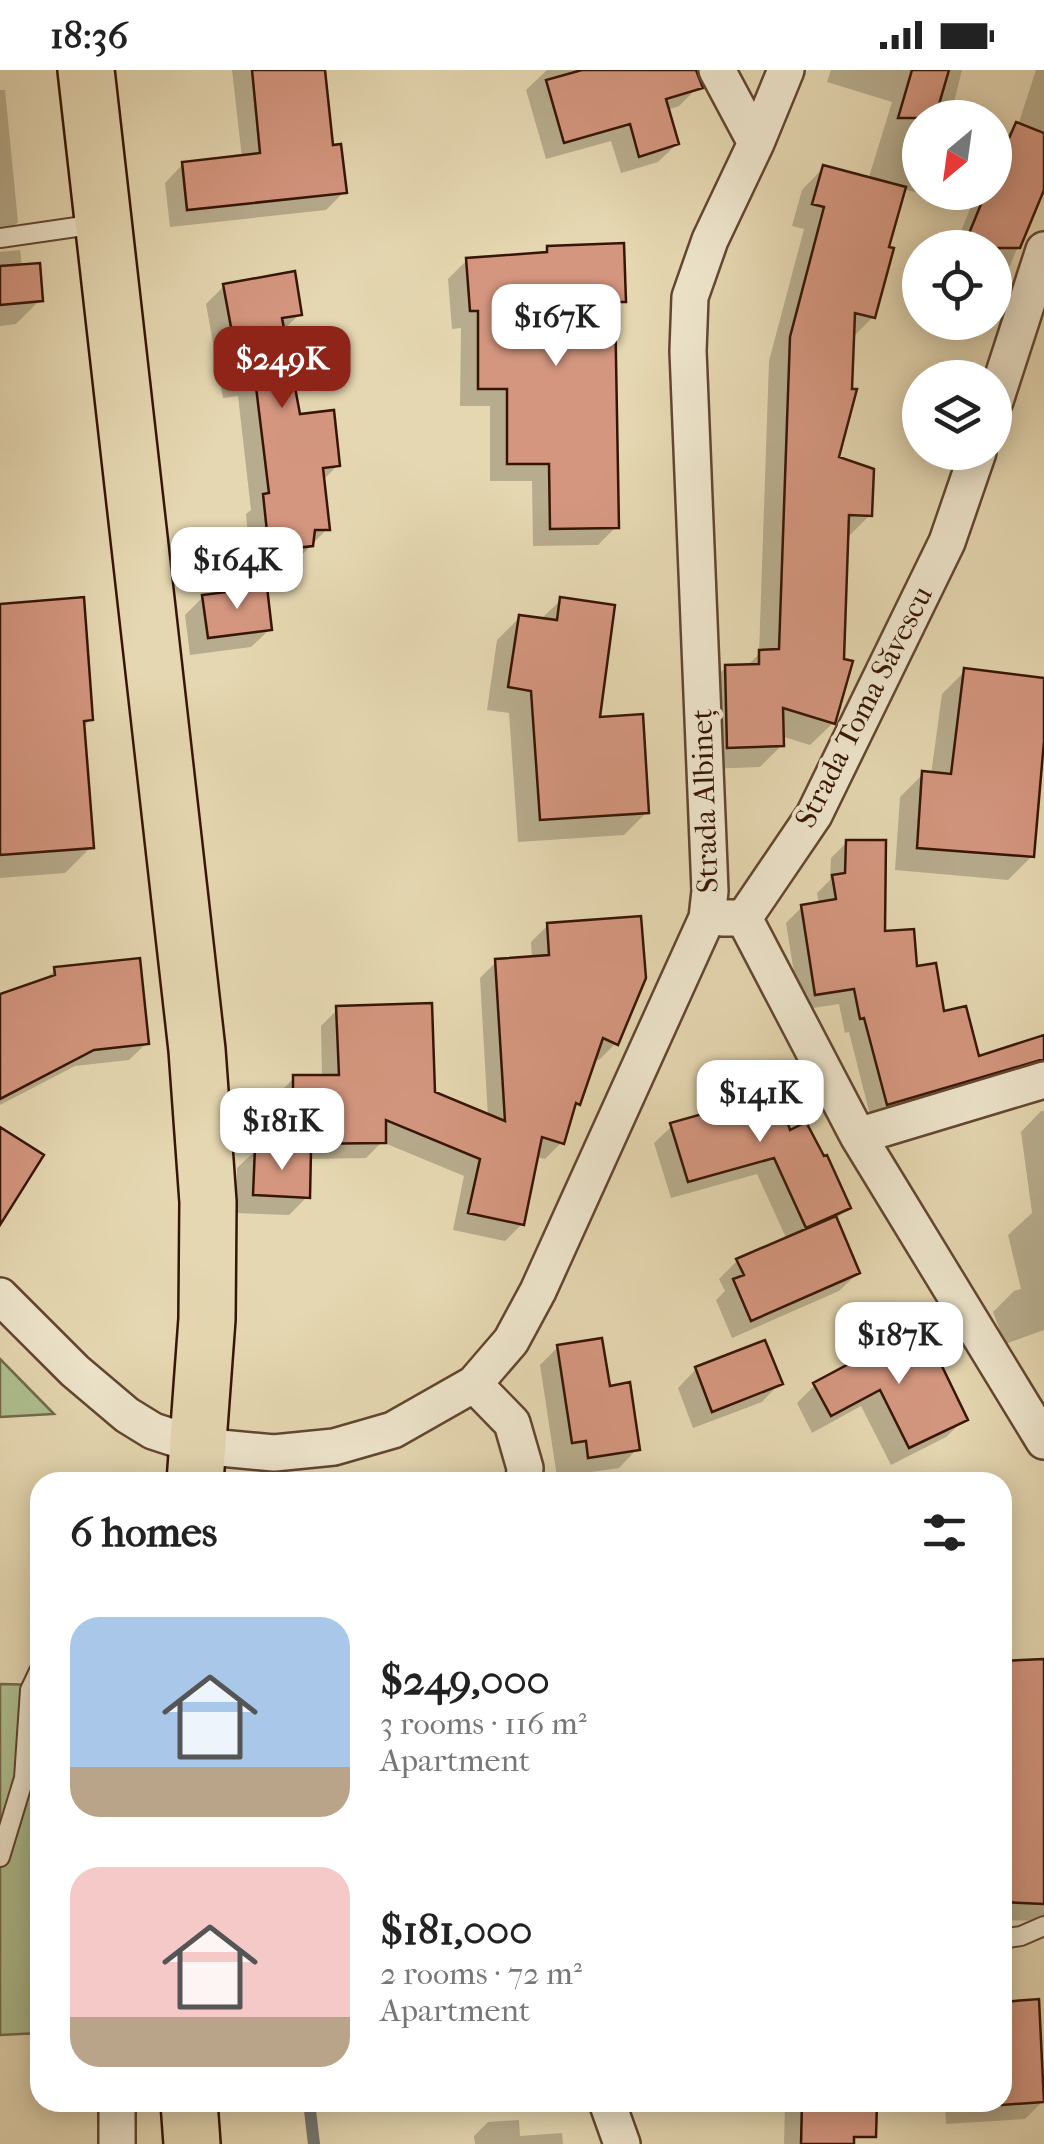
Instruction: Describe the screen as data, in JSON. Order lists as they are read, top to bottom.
{
  "streets": {
    "street": ["Strada Toma Săvescu", "Strada Albineț"]
  },
  "north": "bottom left",
  "page": {
    "status": "18:36",
    "price": [
      "$167K",
      "$249K",
      "$164K",
      "$141K",
      "$181K",
      "$187K"
    ],
    "heading": "6 homes",
    "list": [
      {
        "name": "$249,000",
        "note": "3 rooms · 116 m² · Apartment"
      },
      {
        "name": "$181,000",
        "note": "2 rooms · 72 m² · Apartment"
      }
    ]
  }
}
